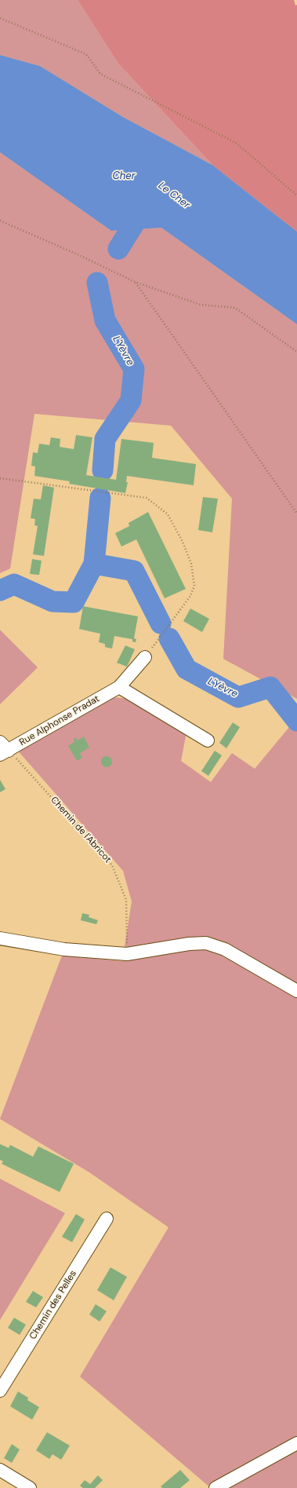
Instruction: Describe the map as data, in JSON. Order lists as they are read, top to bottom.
{
  "streets": {
    "street": ["Rue Alphonse Pradat", "Chemin des Pelles"],
    "path": ["Chemin de l'Abricot"]
  },
  "crossings": [
    ["Rue Alphonse Pradat", "Chemin de l'Abricot"]
  ],
  "water": ["Cher", "Le Cher", "L'Yèvre"]
}
